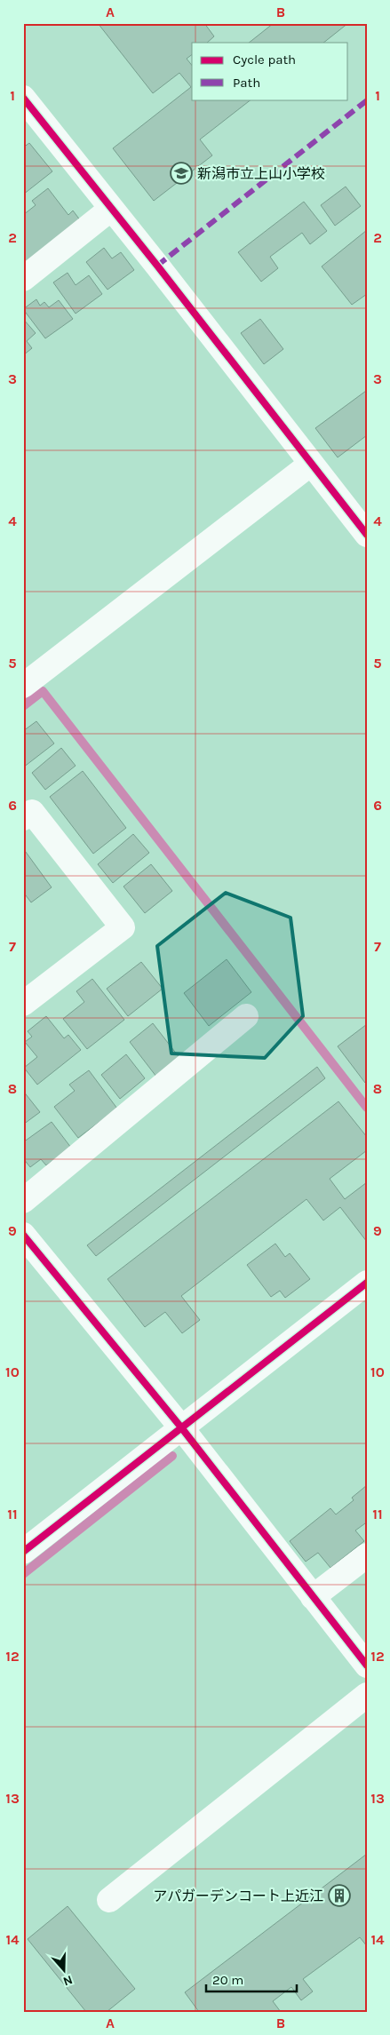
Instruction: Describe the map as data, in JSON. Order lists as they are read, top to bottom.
{
  "places": {
    "school or university": ["新潟市立上山小学校"],
    "building": ["アパガーデンコート上近江"]
  },
  "legend": ["Cycle path", "Path"],
  "scale_bar": "20 m",
  "north": "bottom",
  "grid": {
    "columns": ["A", "B"],
    "rows": [
      "1",
      "2",
      "3",
      "4",
      "5",
      "6",
      "7",
      "8",
      "9",
      "10",
      "11",
      "12",
      "13",
      "14"
    ]
  }
}
